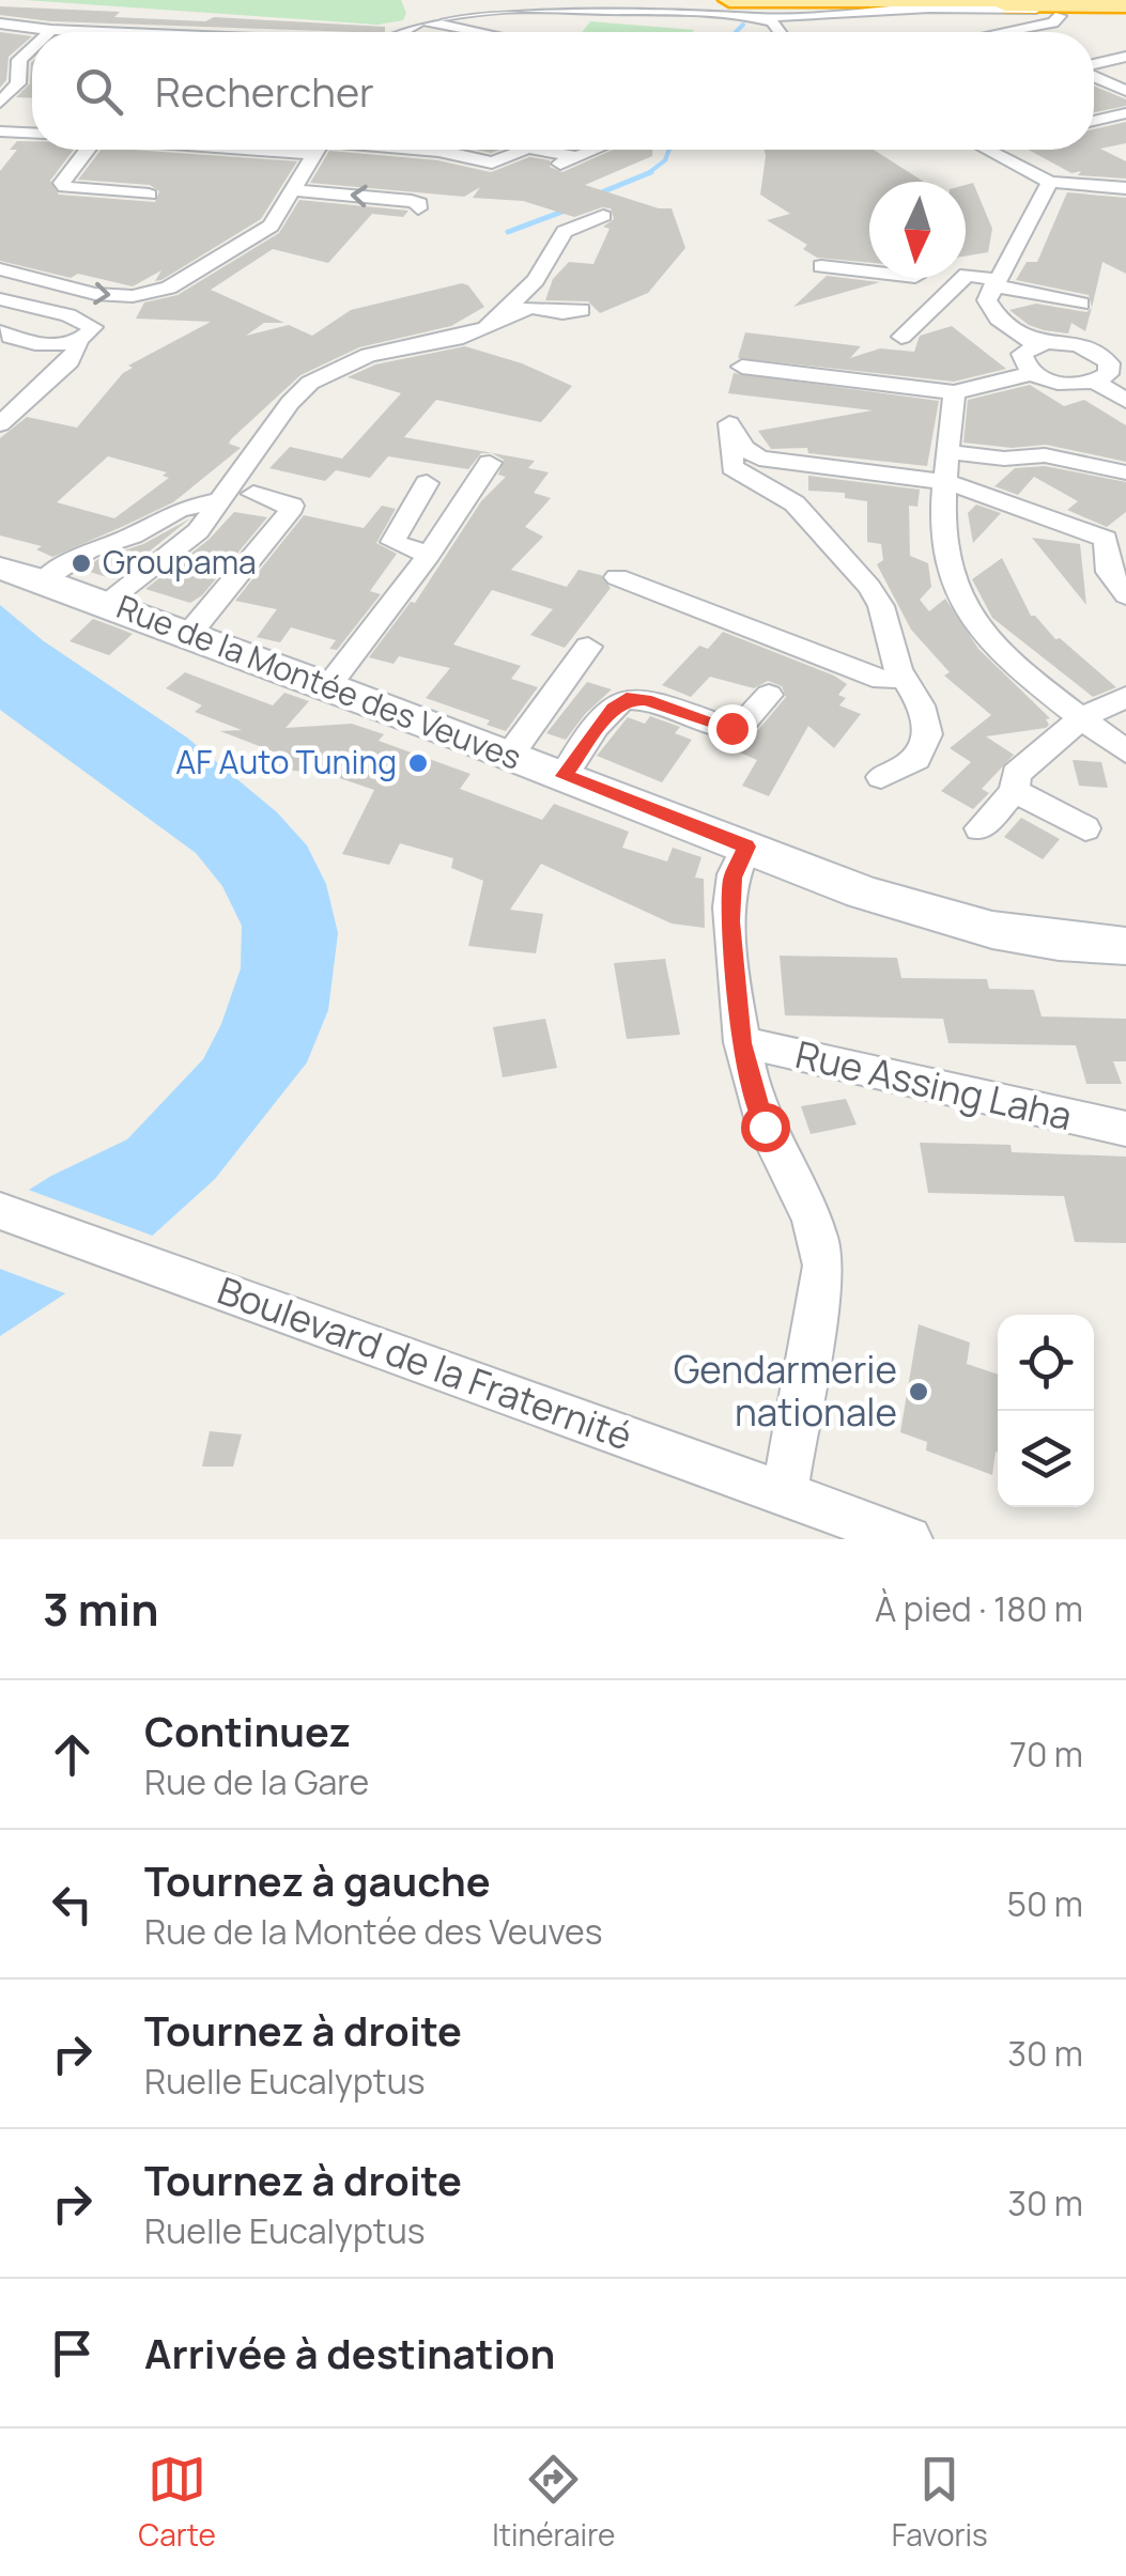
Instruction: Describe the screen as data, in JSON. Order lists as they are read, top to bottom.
{
  "streets": {
    "main road": ["Rue de la Montée des Veuves"],
    "street": ["Rue Assing Laha", "Boulevard de la Fraternité"]
  },
  "places": ["Groupama", "AF Auto Tuning", "Gendarmerie nationale"],
  "north": "bottom",
  "page": {
    "search": "Rechercher",
    "heading": ["3 min", "À pied · 180 m"],
    "list": [
      ["Continuez", "Rue de la Gare", "70 m"],
      ["Tournez à gauche", "Rue de la Montée des Veuves", "50 m"],
      ["Tournez à droite", "Ruelle Eucalyptus", "30 m"],
      ["Tournez à droite", "Ruelle Eucalyptus", "30 m"],
      "Arrivée à destination"
    ],
    "nav": ["Carte", "Itinéraire", "Favoris"]
  }
}
